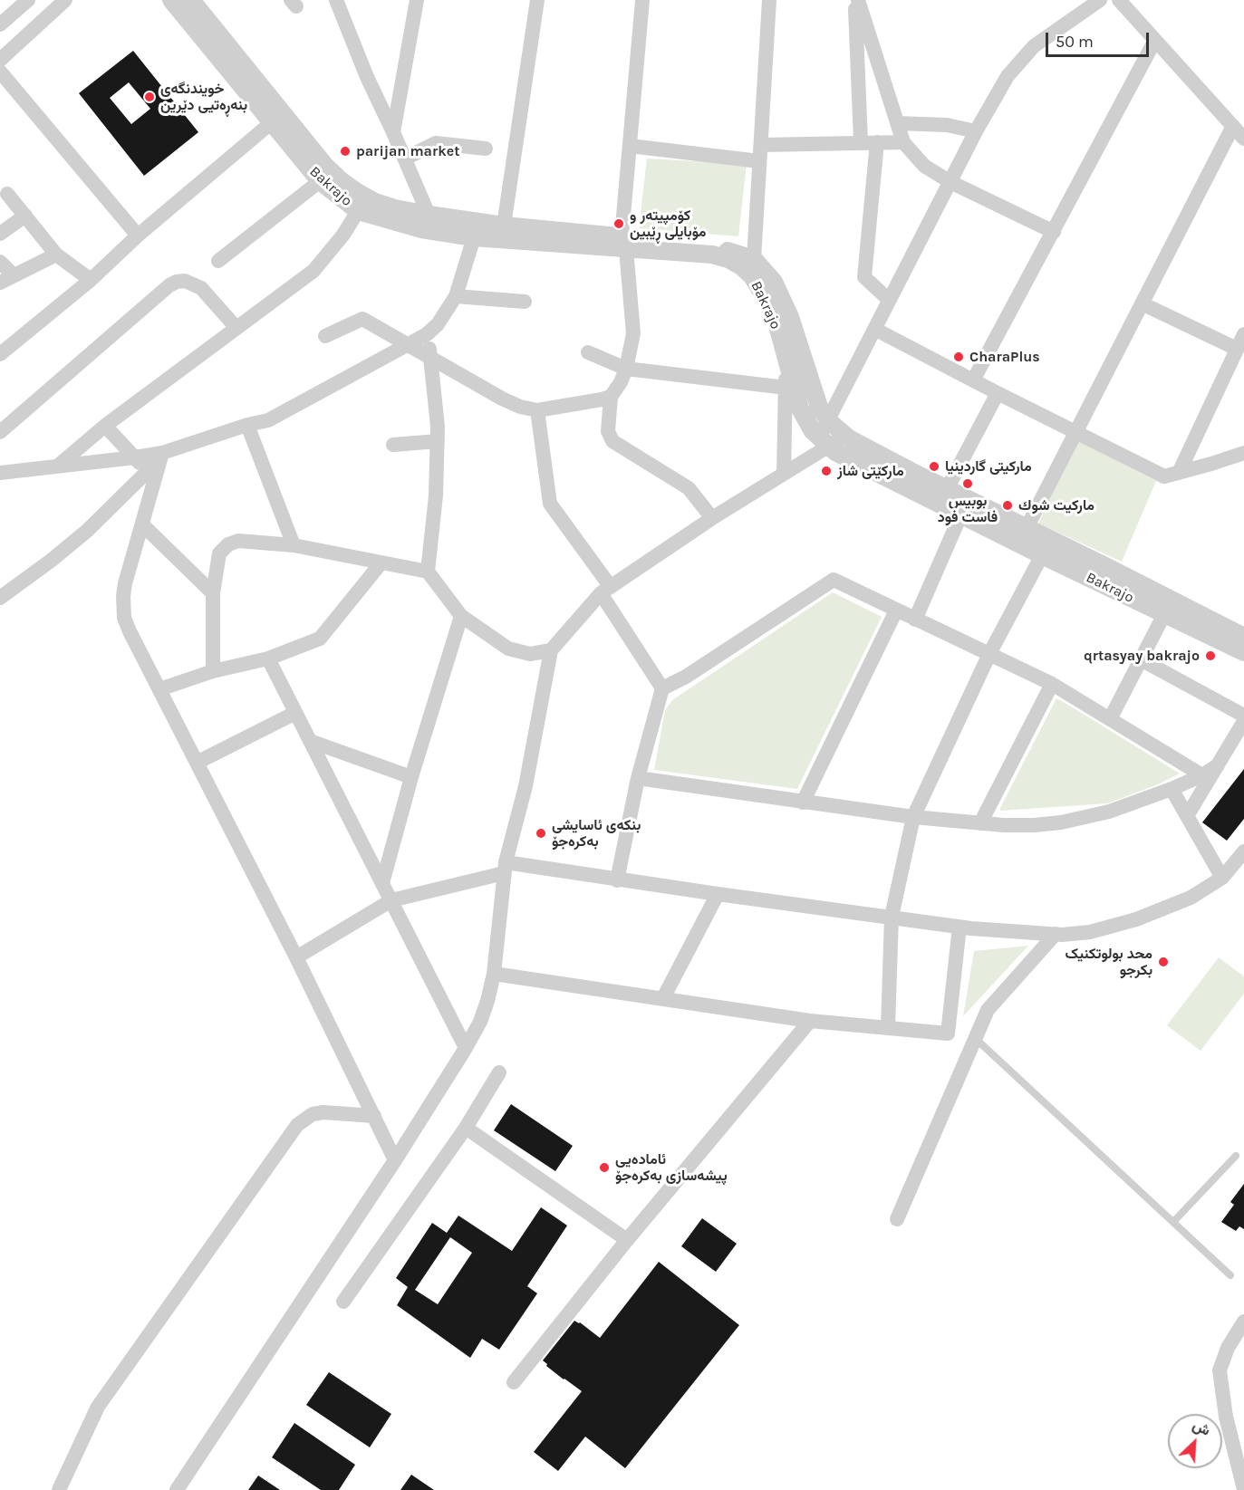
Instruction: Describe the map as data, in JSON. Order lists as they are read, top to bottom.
{
  "streets": {
    "street": ["Bakrajo"]
  },
  "places": [
    "خویندنگەی بنەڕەتیی دێرین",
    "parijan market",
    "کۆمپیتەر و مۆبایلی ڕێبین",
    "CharaPlus",
    "مارکیتی گاردینیا",
    "مارکێتی شاز",
    "بوبيس فاست فود",
    "ماركيت شوك",
    "qrtasyay bakrajo",
    "بنکەی ئاسایشی بەکرەجۆ",
    "محد بولوتکنیک بکرجو",
    "ئامادەیی پیشەسازی بەکرەجۆ"
  ],
  "scale_bar": "50 m",
  "north": "top right"
}
